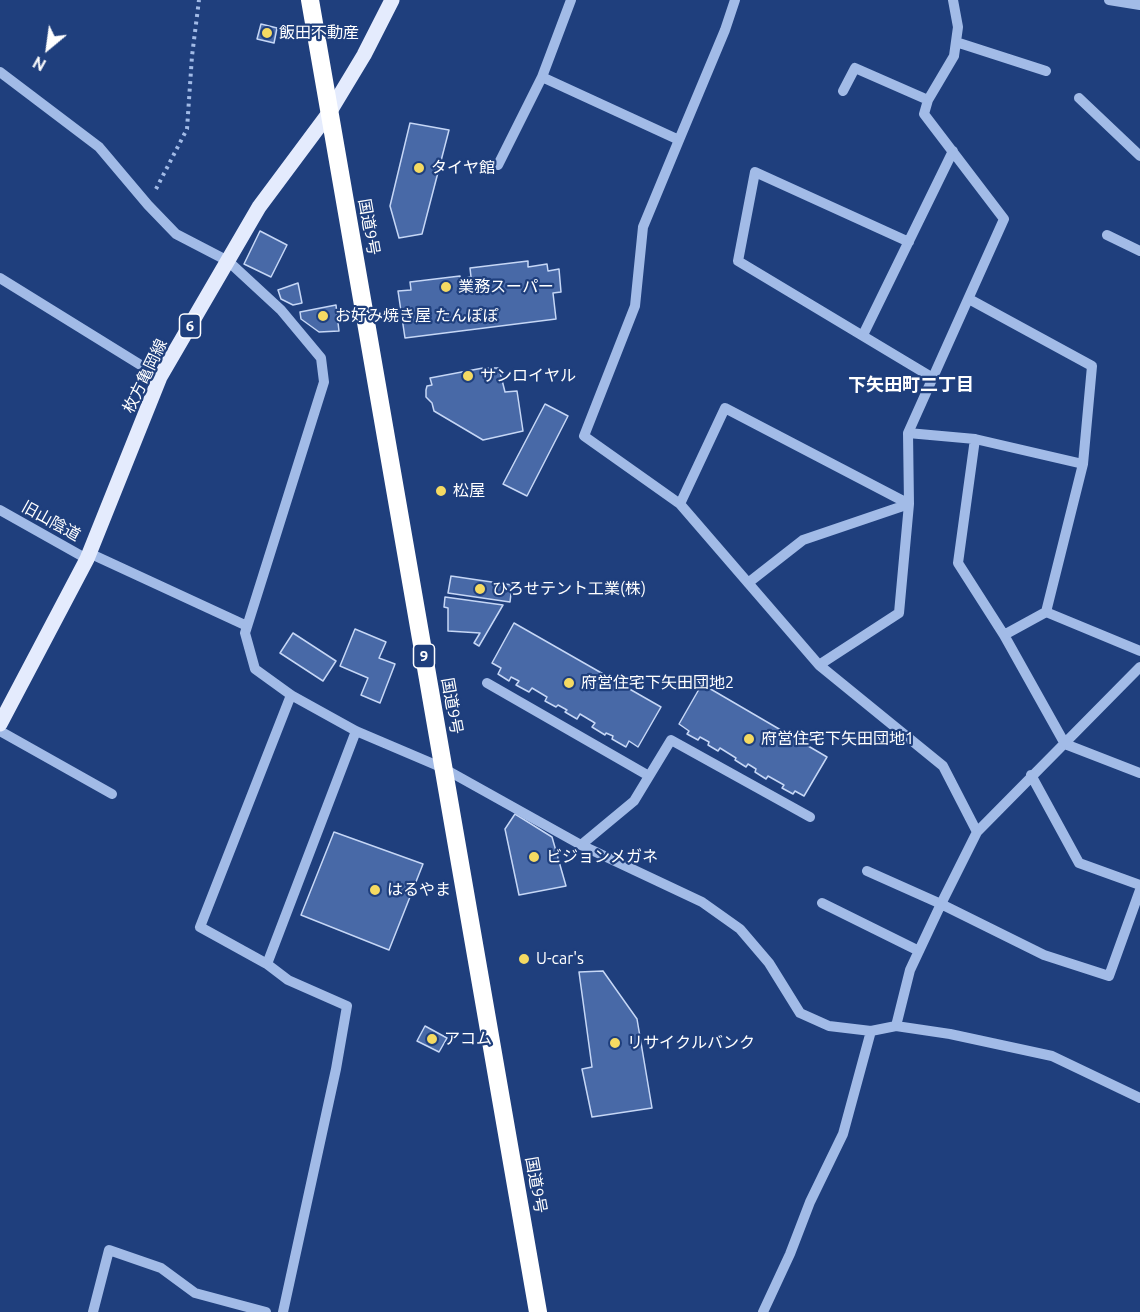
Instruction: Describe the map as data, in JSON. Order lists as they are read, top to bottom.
{
  "streets": {
    "highway": ["国道9号", "9"],
    "main road": ["6", "枚方亀岡線"],
    "street": ["旧山陰道"]
  },
  "crossings": [
    ["国道9号", "枚方亀岡線"],
    ["枚方亀岡線", "旧山陰道"]
  ],
  "districts": ["下矢田町二丁目"],
  "places": [
    "飯田不動産",
    "タイヤ館",
    "業務スーパー",
    "お好み焼き屋 たんぽぽ",
    "サンロイヤル",
    "松屋",
    "ひろせテント工業(株)",
    "府営住宅下矢田団地2",
    "府営住宅下矢田団地1",
    "ビジョンメガネ",
    "はるやま",
    "U-car's",
    "アコム",
    "リサイクルバンク"
  ],
  "north": "bottom left"
}
